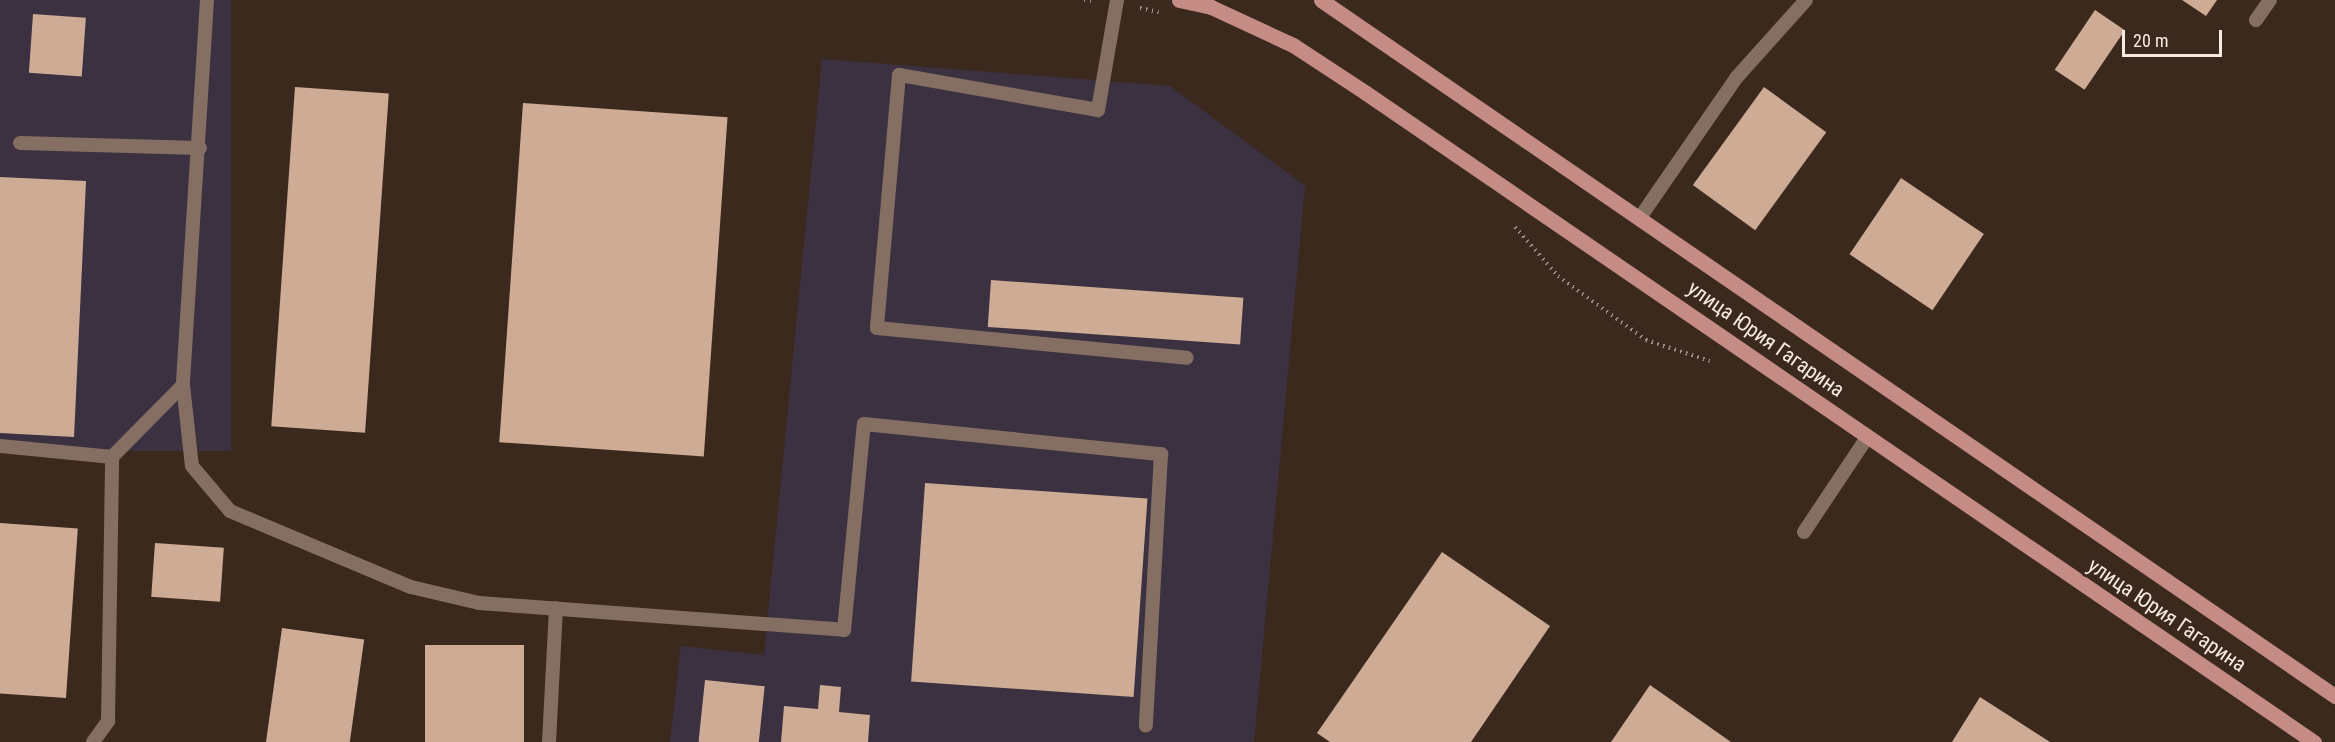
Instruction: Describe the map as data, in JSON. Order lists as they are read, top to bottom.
{
  "streets": {
    "main road": ["улица Юрия Гагарина"]
  },
  "scale_bar": "20 m"
}
